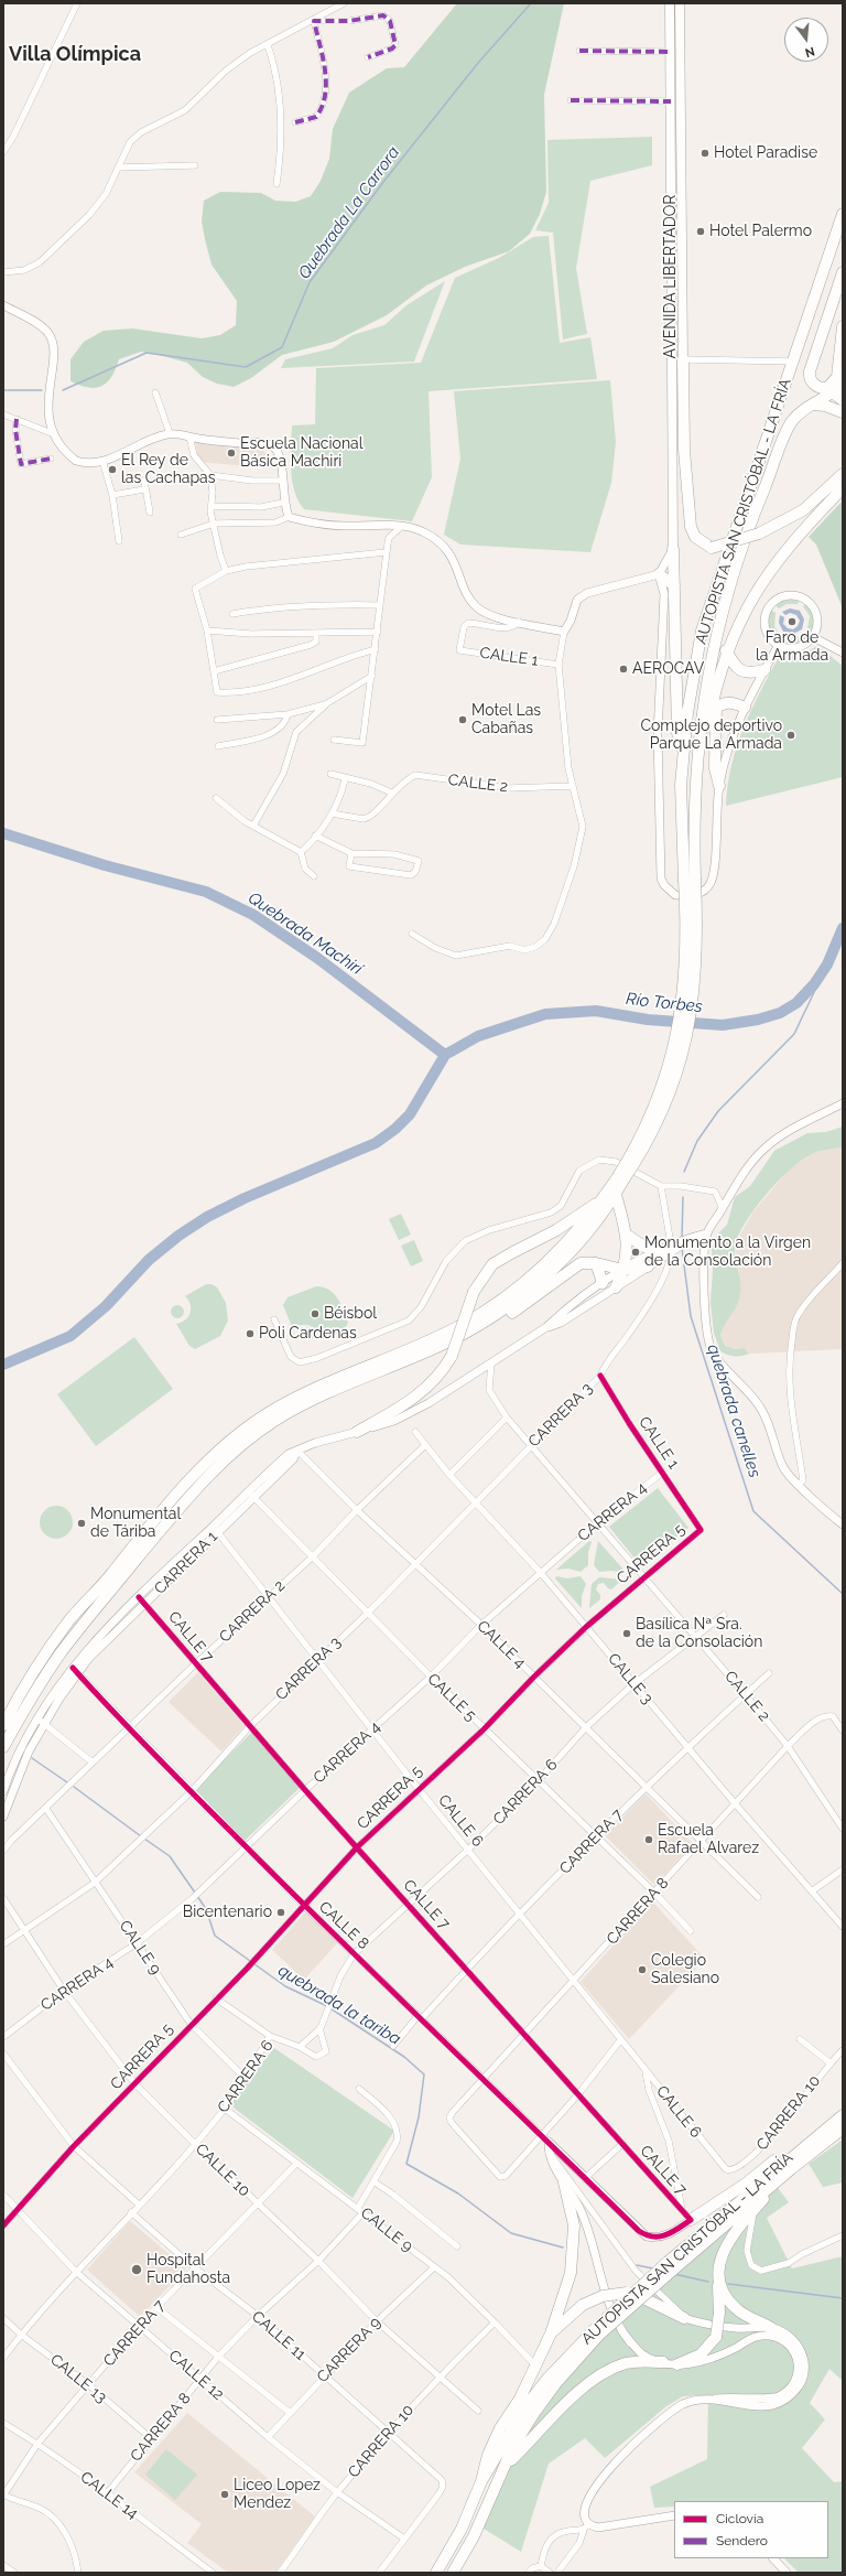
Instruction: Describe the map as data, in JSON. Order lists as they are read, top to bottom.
{
  "streets": {
    "highway": ["AUTOPISTA SAN CRISTÓBAL - LA FRÍA"],
    "main road": ["AVENIDA LIBERTADOR"],
    "street": [
      "CALLE 1",
      "CALLE 2",
      "CARRERA 3",
      "CARRERA 4",
      "CARRERA 5",
      "CARRERA 1",
      "CARRERA 2",
      "CALLE 7",
      "CALLE 4",
      "CALLE 3",
      "CALLE 5",
      "CARRERA 6",
      "CALLE 6",
      "CARRERA 7",
      "CARRERA 8",
      "CALLE 8",
      "CALLE 9",
      "CARRERA 10",
      "CALLE 10",
      "CALLE 11",
      "CARRERA 9",
      "CALLE 12",
      "CALLE 13",
      "CALLE 14"
    ]
  },
  "crossings": [
    ["CALLE 1", "CARRERA 3"],
    ["CALLE 1", "CARRERA 4"],
    ["CALLE 1", "CARRERA 5"],
    ["CALLE 2", "CARRERA 3"],
    ["CALLE 2", "CARRERA 4"],
    ["CALLE 2", "CARRERA 5"],
    ["CALLE 2", "CARRERA 1"],
    ["CALLE 2", "CARRERA 6"],
    ["CALLE 2", "CARRERA 7"],
    ["CALLE 2", "CARRERA 8"],
    ["CARRERA 3", "CALLE 7"],
    ["CARRERA 3", "CALLE 4"],
    ["CARRERA 3", "CALLE 3"],
    ["CARRERA 3", "CALLE 5"],
    ["CARRERA 3", "CALLE 6"],
    ["CARRERA 3", "CALLE 8"],
    ["CARRERA 3", "CALLE 9"],
    ["CARRERA 3", "CALLE 10"],
    ["CARRERA 4", "CALLE 7"],
    ["CARRERA 4", "CALLE 4"],
    ["CARRERA 4", "CALLE 3"],
    ["CARRERA 4", "CALLE 5"],
    ["CARRERA 4", "CALLE 6"],
    ["CARRERA 4", "CALLE 8"],
    ["CARRERA 4", "CALLE 9"],
    ["CARRERA 4", "CALLE 10"],
    ["CARRERA 5", "CALLE 7"],
    ["CARRERA 5", "CALLE 4"],
    ["CARRERA 5", "CALLE 3"],
    ["CARRERA 5", "CALLE 5"],
    ["CARRERA 5", "CALLE 6"],
    ["CARRERA 5", "CALLE 8"],
    ["CARRERA 5", "CALLE 9"],
    ["CARRERA 5", "CALLE 10"],
    ["CARRERA 5", "CALLE 12"],
    ["CARRERA 1", "CALLE 7"],
    ["CARRERA 1", "CALLE 4"],
    ["CARRERA 1", "CALLE 5"],
    ["CARRERA 1", "CALLE 6"],
    ["CARRERA 1", "CALLE 8"],
    ["CARRERA 2", "CALLE 7"],
    ["CARRERA 2", "CALLE 4"],
    ["CARRERA 2", "CALLE 3"],
    ["CARRERA 2", "CALLE 5"],
    ["CARRERA 2", "CALLE 6"],
    ["CARRERA 2", "CALLE 8"],
    ["CARRERA 2", "CALLE 9"],
    ["CALLE 7", "CARRERA 6"],
    ["CALLE 7", "CARRERA 7"],
    ["CALLE 7", "CARRERA 8"],
    ["CALLE 4", "CARRERA 6"],
    ["CALLE 4", "CARRERA 7"],
    ["CALLE 4", "CARRERA 8"],
    ["CALLE 3", "CARRERA 6"],
    ["CALLE 3", "CARRERA 7"],
    ["CALLE 3", "CARRERA 8"],
    ["CALLE 5", "CARRERA 6"],
    ["CALLE 5", "CARRERA 7"],
    ["CALLE 5", "CARRERA 8"],
    ["CARRERA 6", "CALLE 6"],
    ["CARRERA 6", "CALLE 8"],
    ["CARRERA 6", "CALLE 9"],
    ["CARRERA 6", "CALLE 10"],
    ["CARRERA 6", "CALLE 11"],
    ["CARRERA 6", "CALLE 12"],
    ["CARRERA 6", "CALLE 13"],
    ["CALLE 6", "CARRERA 7"],
    ["CALLE 6", "CARRERA 8"],
    ["CALLE 6", "CARRERA 10"],
    ["CARRERA 7", "CALLE 8"],
    ["CARRERA 7", "CALLE 9"],
    ["CARRERA 7", "CALLE 10"],
    ["CARRERA 7", "CALLE 11"],
    ["CARRERA 7", "CALLE 12"],
    ["CARRERA 7", "CALLE 13"],
    ["CARRERA 7", "CALLE 14"],
    ["CARRERA 8", "CALLE 8"],
    ["CARRERA 8", "CALLE 9"],
    ["CARRERA 8", "CALLE 10"],
    ["CARRERA 8", "CALLE 11"],
    ["CARRERA 8", "CALLE 12"],
    ["CARRERA 8", "CALLE 13"],
    ["CARRERA 8", "CALLE 14"],
    ["CALLE 9", "CARRERA 10"],
    ["CALLE 9", "CARRERA 9"],
    ["CARRERA 10", "CALLE 10"],
    ["CARRERA 10", "CALLE 11"],
    ["CARRERA 10", "CALLE 12"],
    ["CALLE 10", "CARRERA 9"],
    ["CALLE 11", "CARRERA 9"],
    ["CALLE 11", "CALLE 12"],
    ["CARRERA 9", "CALLE 12"]
  ],
  "districts": ["Villa Olímpica"],
  "water": [
    "Quebrada La Carrora",
    "Quebrada Machirí",
    "Río Torbes",
    "quebrada canelles",
    "quebrada la tariba"
  ],
  "places": [
    "Hotel Paradise",
    "Hotel Palermo",
    "Escuela Nacional Básica Machiri",
    "El Rey de las Cachapas",
    "Faro de la Armada",
    "AEROCAV",
    "Motel Las Cabañas",
    "Complejo deportivo Parque La Armada",
    "Monumento a la Virgen de la Consolación",
    "Béisbol",
    "Poli Cardenas",
    "Monumental de Táriba",
    "Basílica Nª Sra. de la Consolación",
    "Escuela Rafael Alvarez",
    "Bicentenario",
    "Colegio Salesiano",
    "Hospital Fundahosta",
    "Liceo Lopez Mendez"
  ],
  "legend": ["Ciclovía", "Sendero"],
  "north": "bottom"
}
